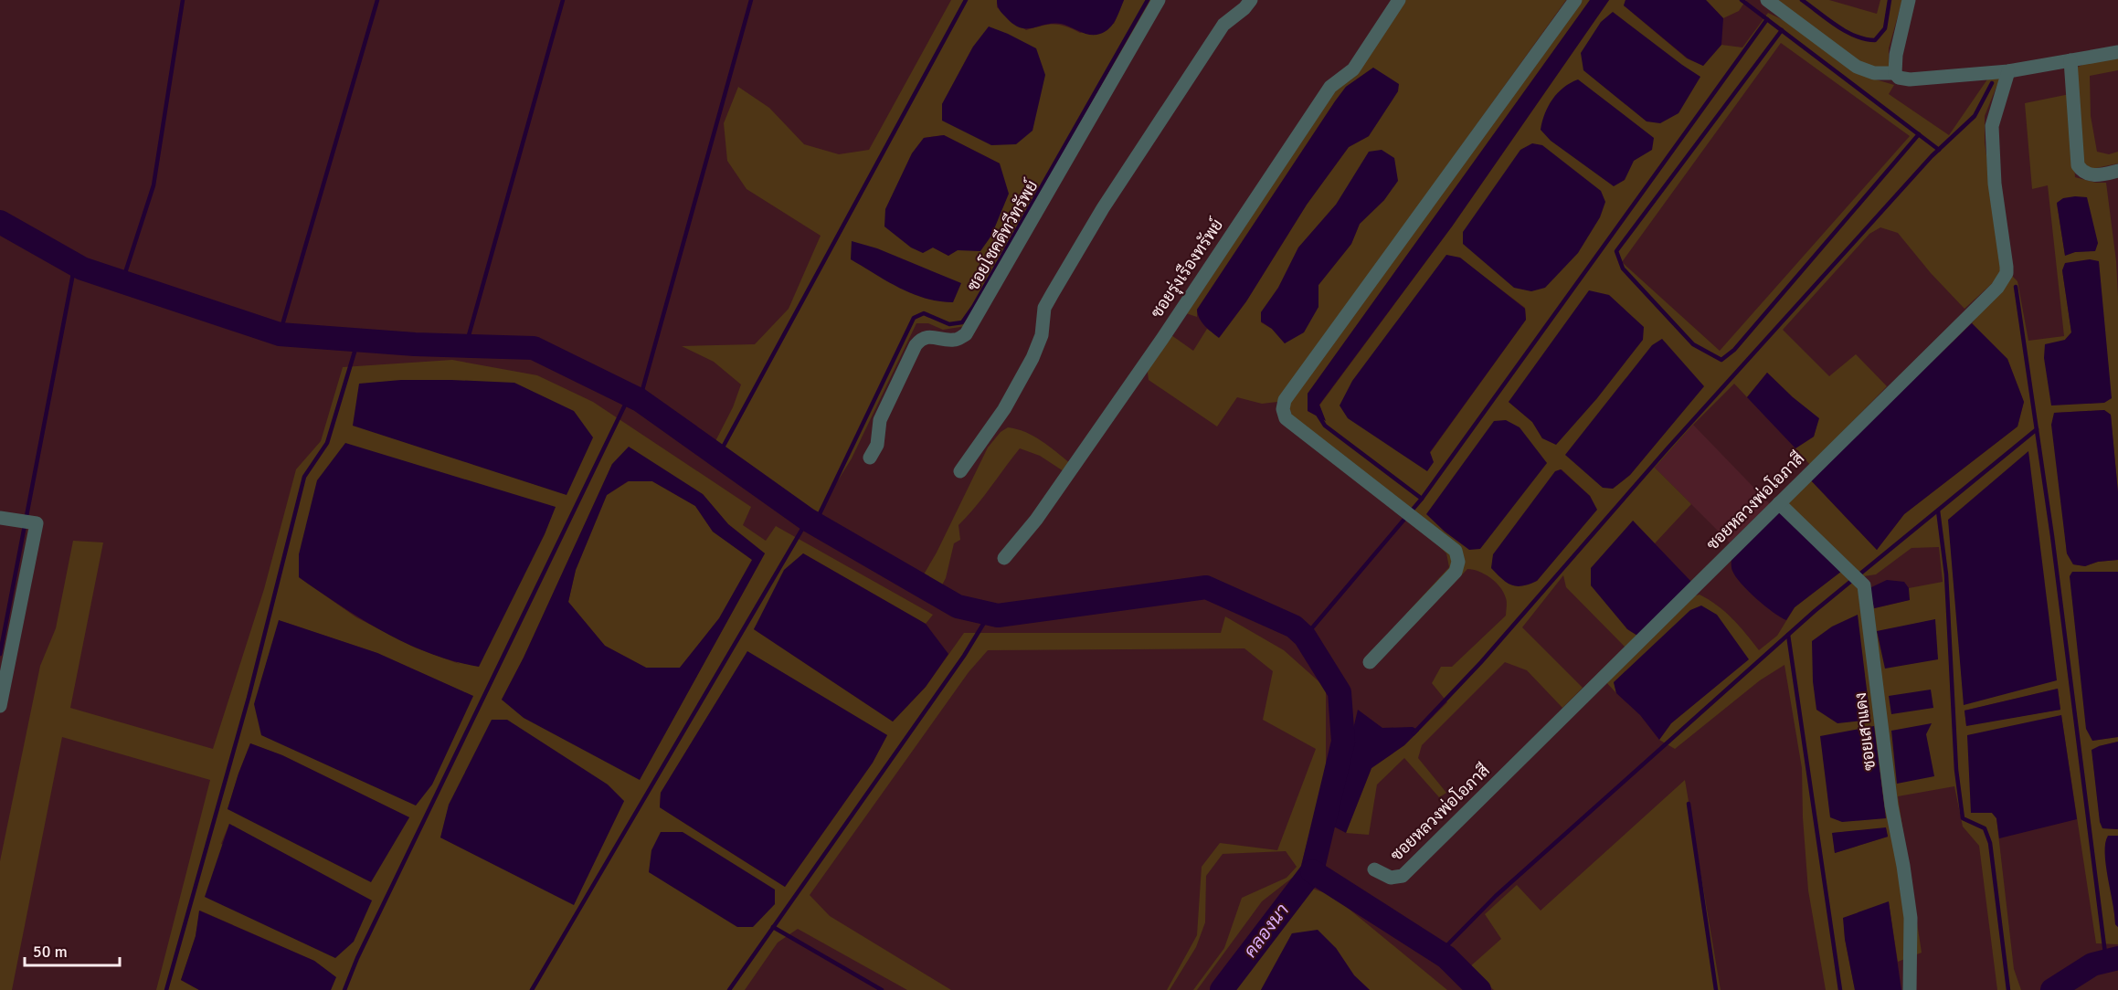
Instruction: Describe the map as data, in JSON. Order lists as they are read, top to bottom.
{
  "streets": {
    "street": [
      "ซอยโชคดีทวีทรัพย์",
      "ซอยรุ่งเรืองทรัพย์",
      "ซอยหลวงพ่อโอภาสี",
      "ซอยเสาแดง"
    ]
  },
  "crossings": [
    ["ซอยหลวงพ่อโอภาสี", "ซอยเสาแดง"]
  ],
  "water": ["คลองนา"],
  "scale_bar": "50 m"
}
